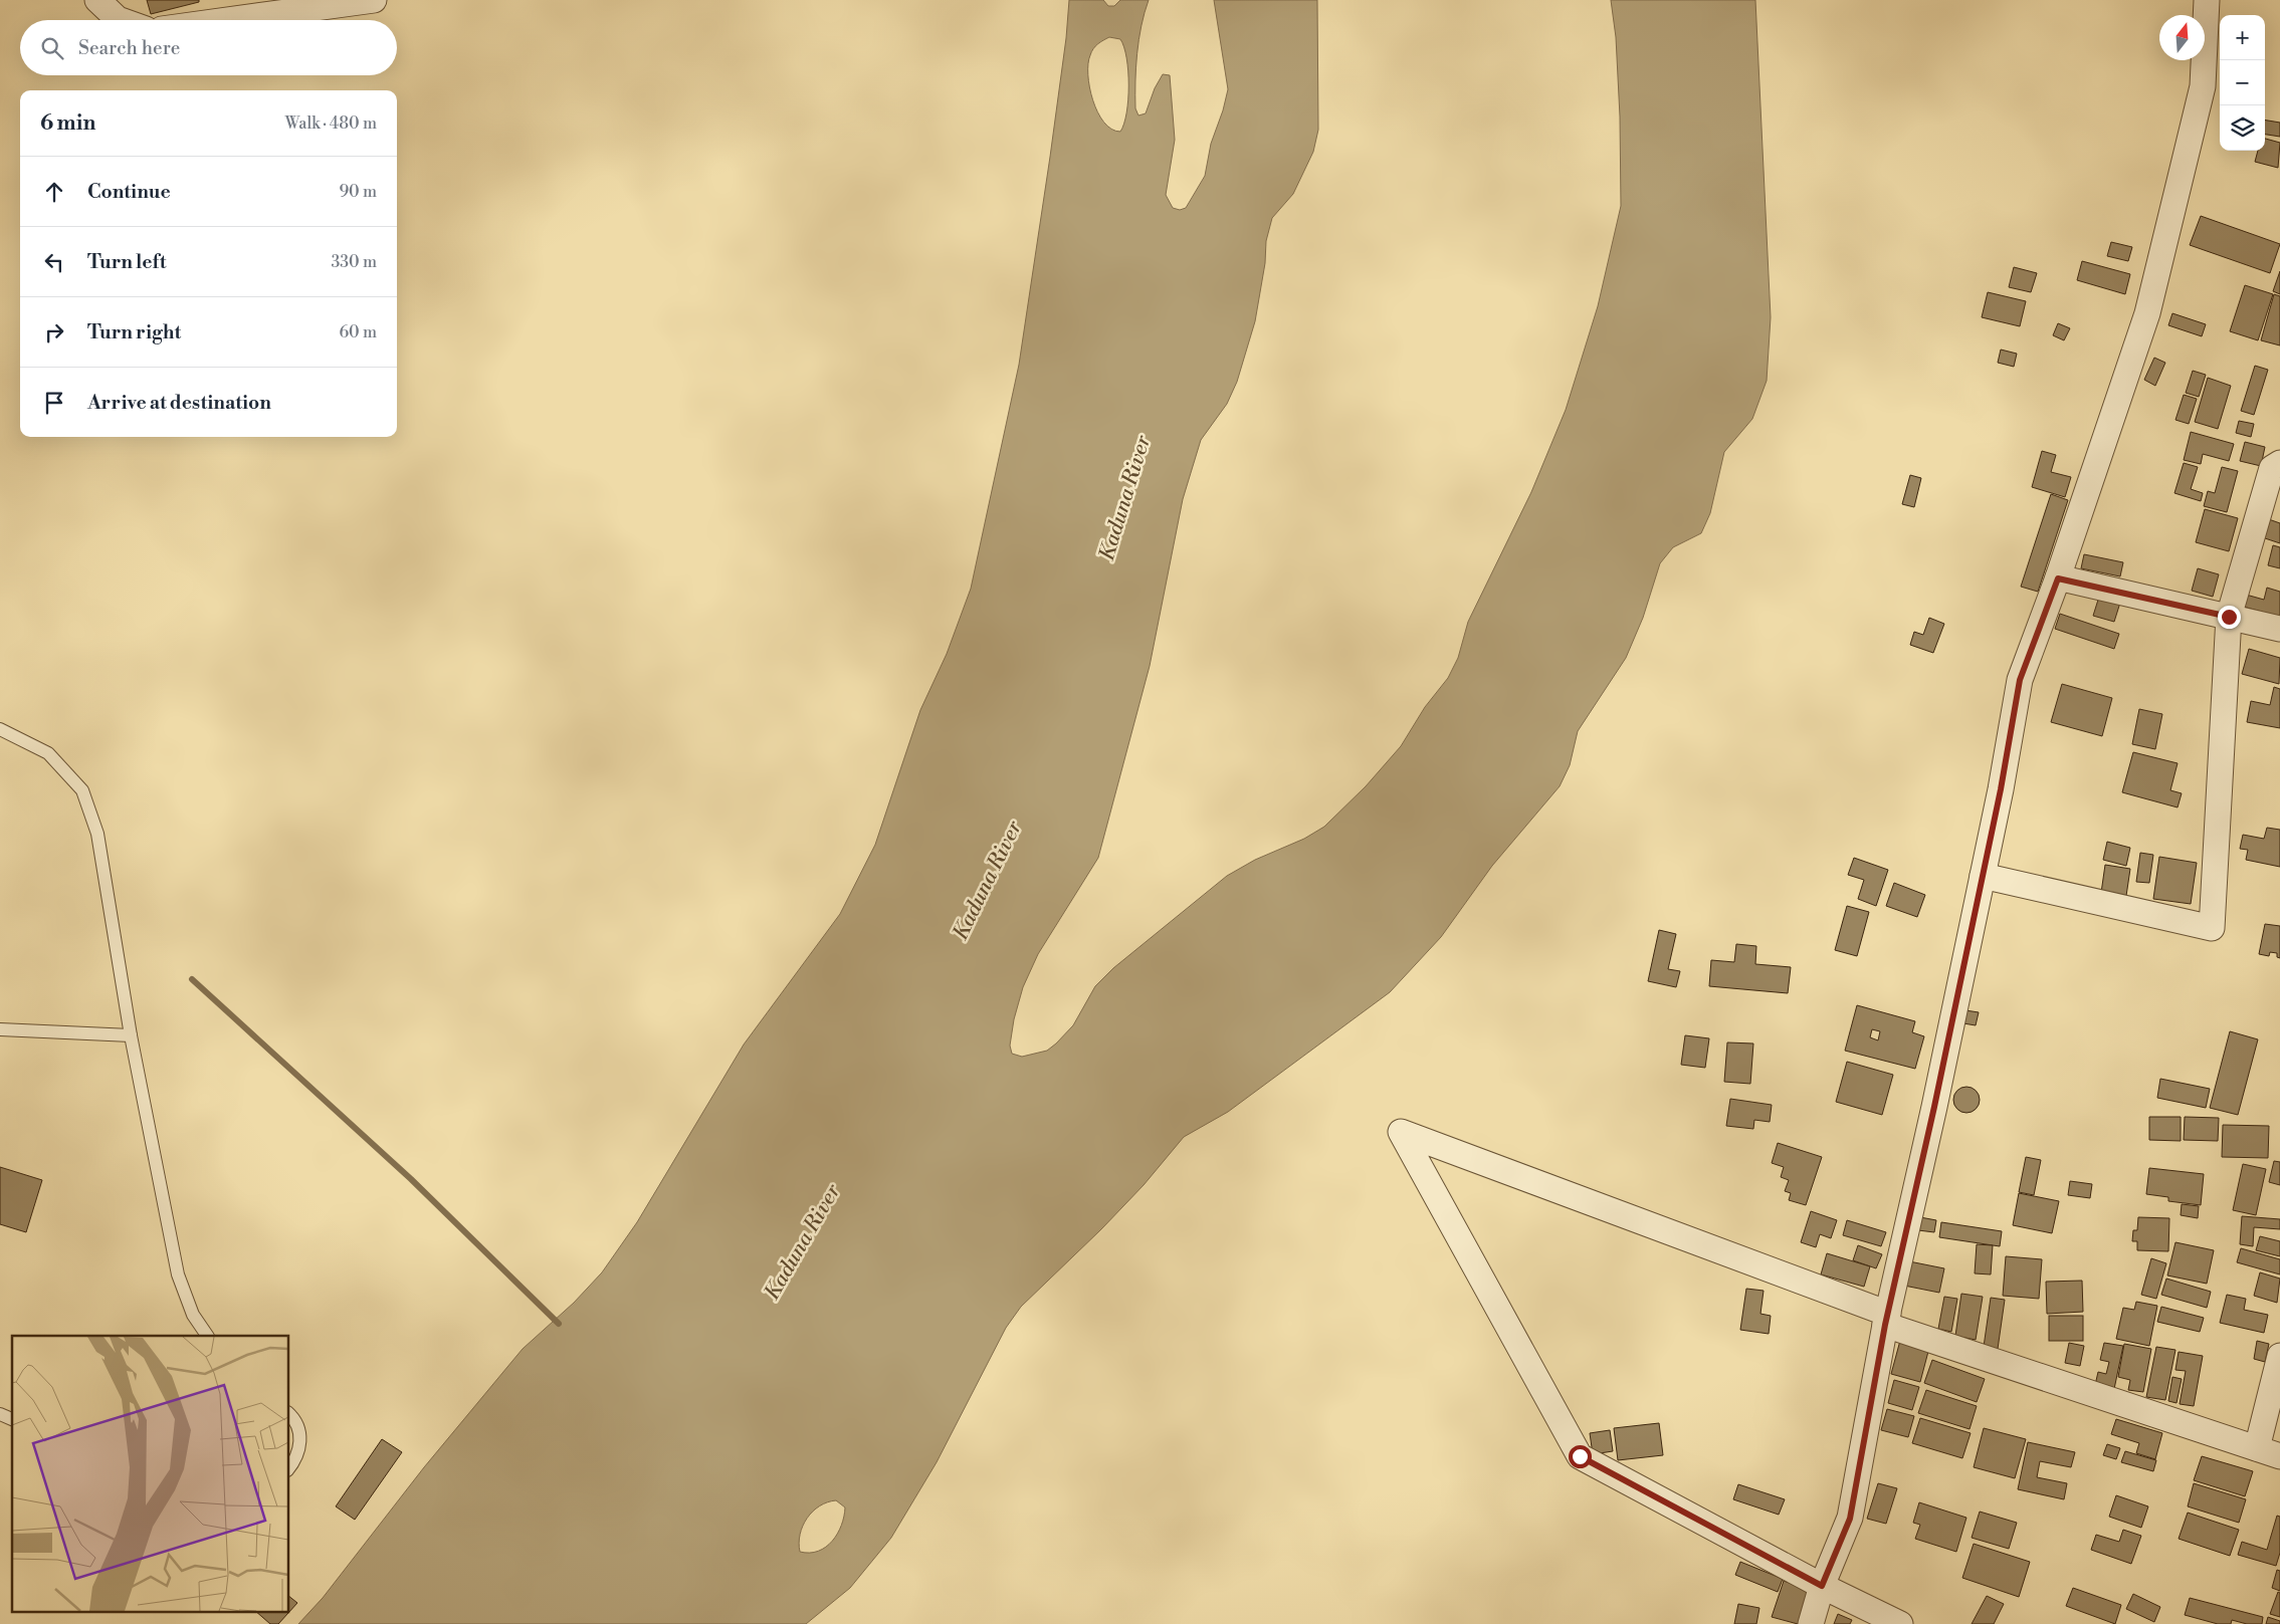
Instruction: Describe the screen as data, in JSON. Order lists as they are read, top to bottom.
{
  "water": ["Kaduna River"],
  "north": "top",
  "page": {
    "map_buttons": ["+", "−"],
    "search": "Search here",
    "heading": ["6 min", "Walk · 480 m"],
    "list": [
      ["Continue", "90 m"],
      ["Turn left", "330 m"],
      ["Turn right", "60 m"],
      "Arrive at destination"
    ]
  }
}
